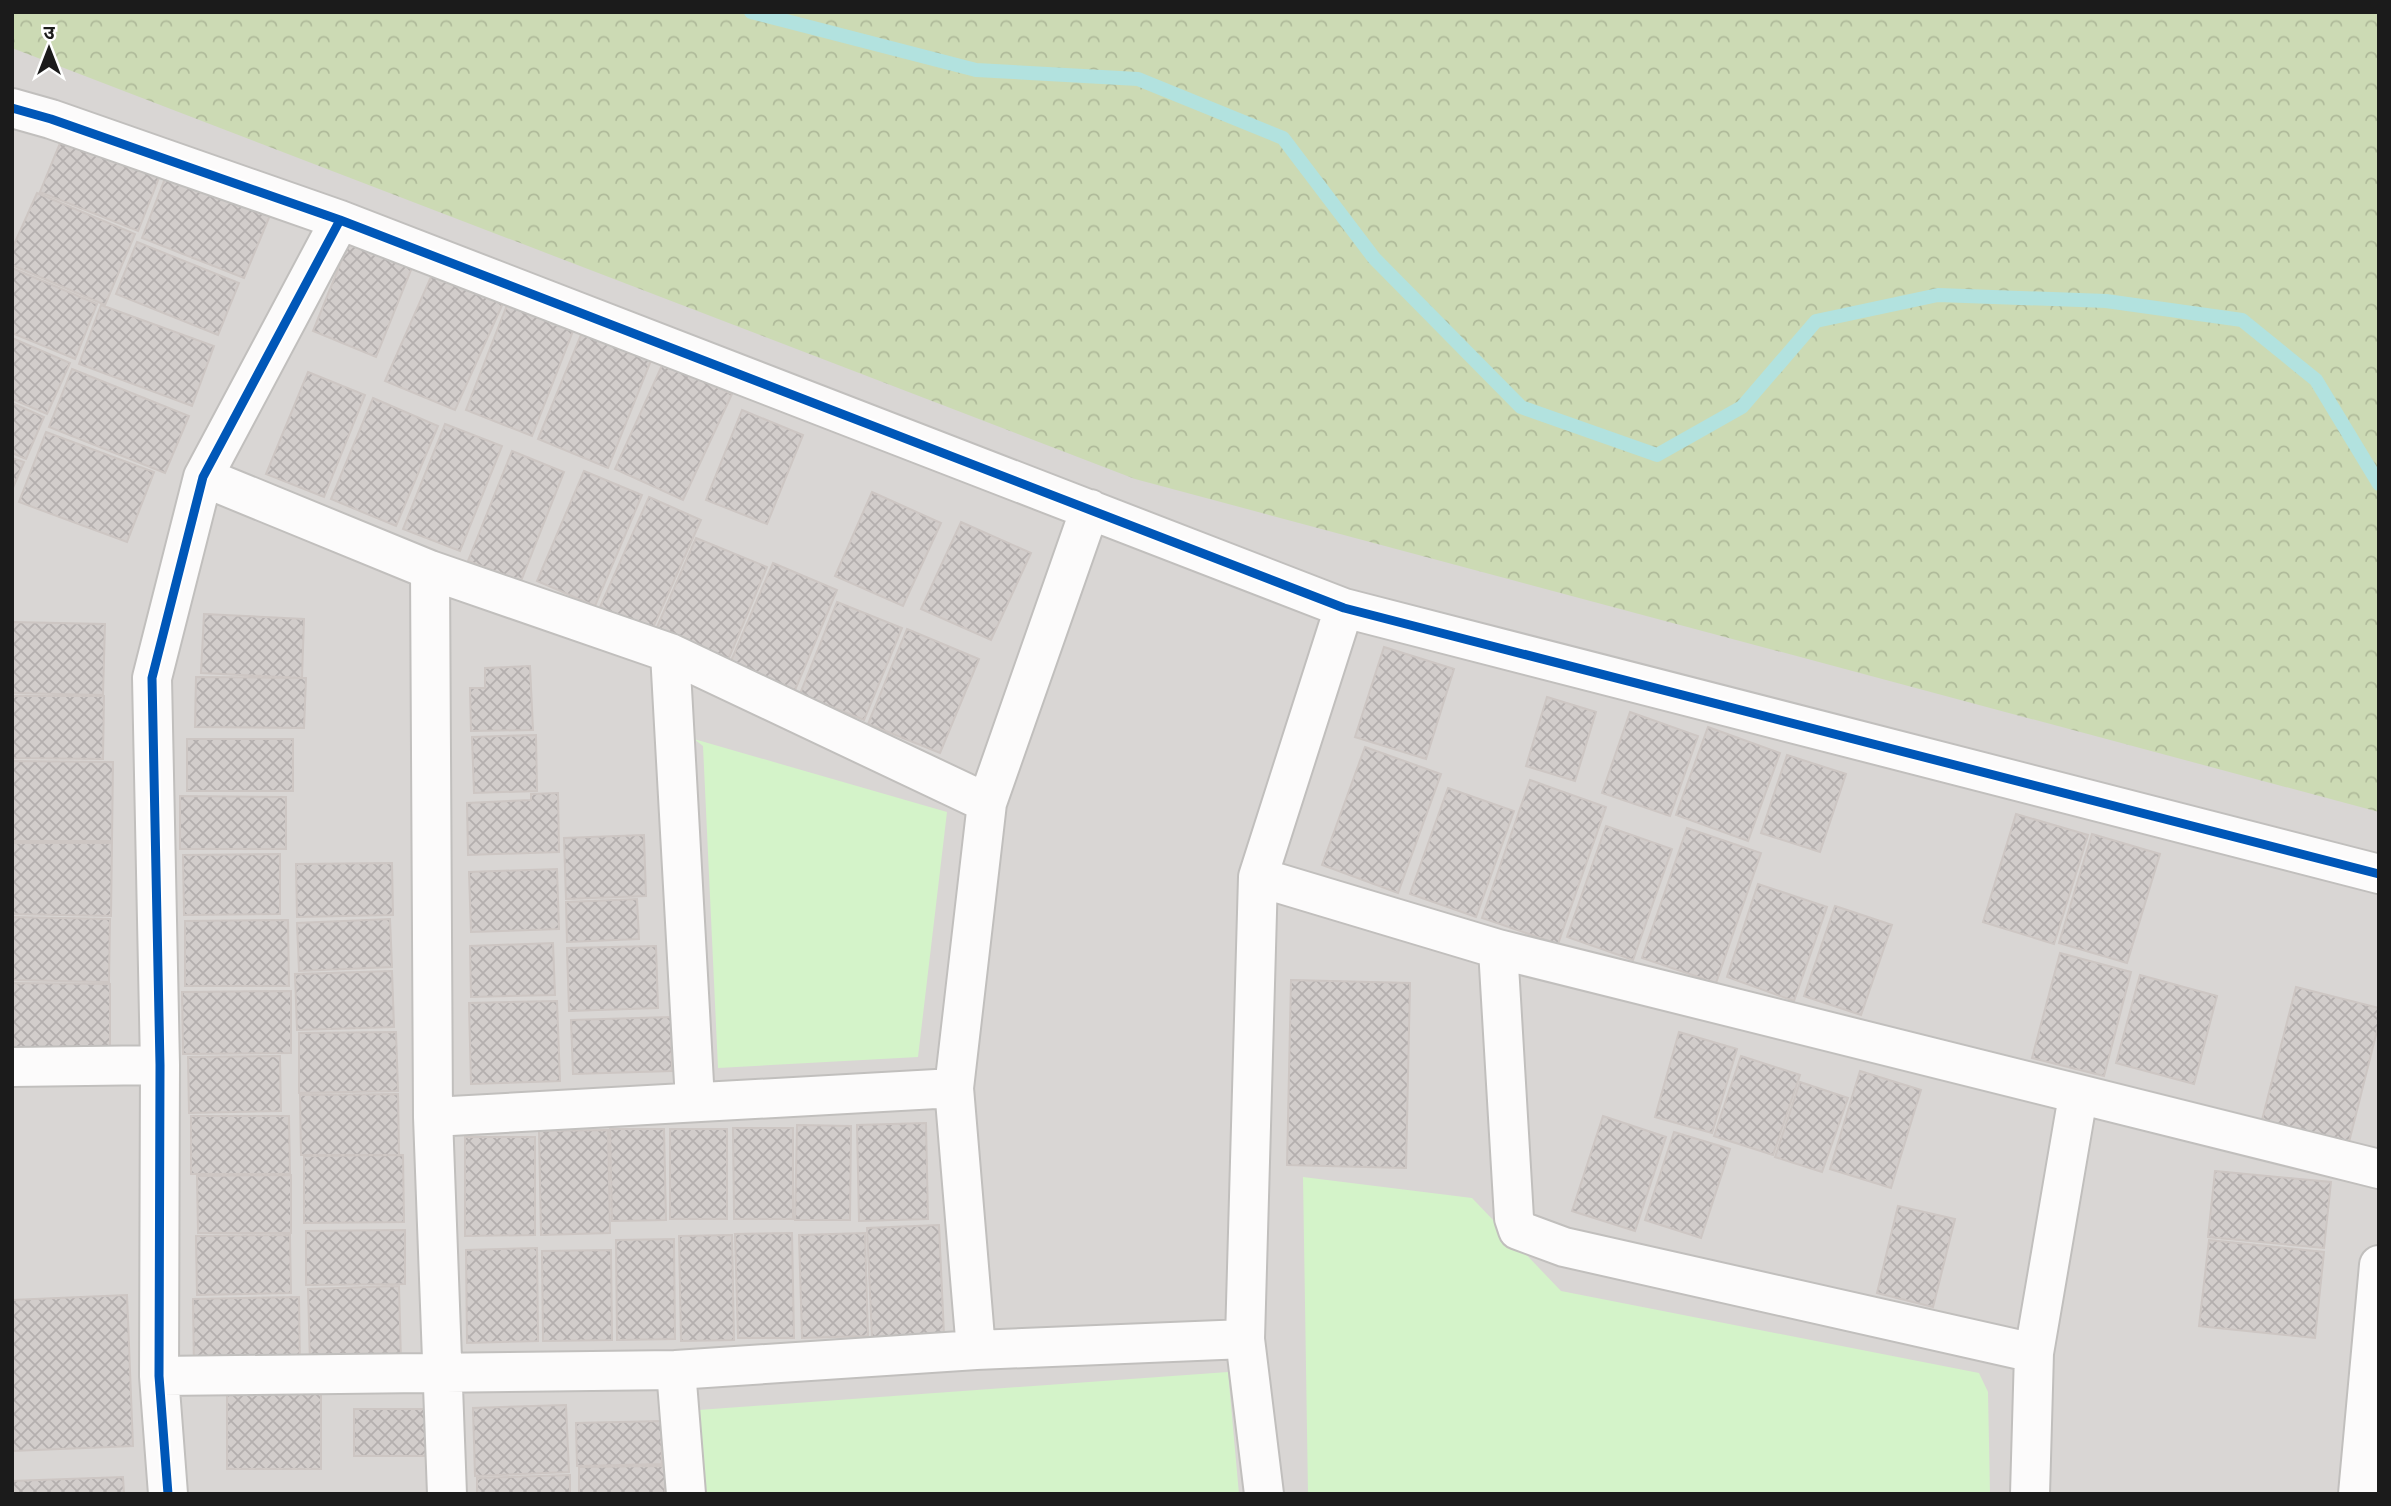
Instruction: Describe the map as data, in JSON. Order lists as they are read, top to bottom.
{
  "north": "top"
}
